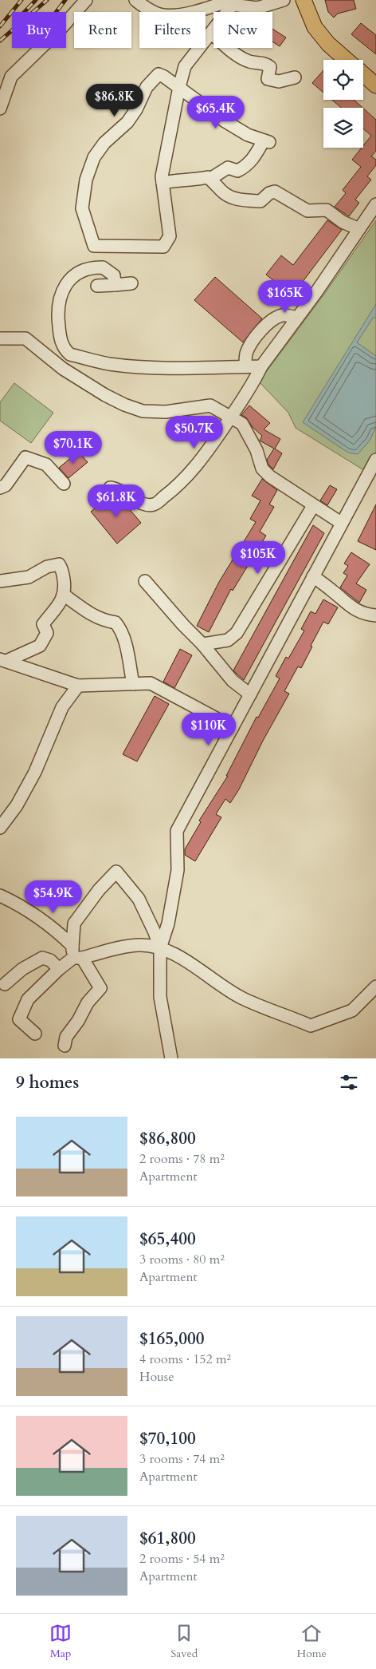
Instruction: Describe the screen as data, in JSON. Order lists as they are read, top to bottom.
{
  "page": {
    "chip": [
      "Buy",
      "Rent",
      "Filters",
      "New"
    ],
    "price": [
      "$86.8K",
      "$65.4K",
      "$165K",
      "$50.7K",
      "$70.1K",
      "$61.8K",
      "$105K",
      "$110K",
      "$54.9K"
    ],
    "heading": "9 homes",
    "list": [
      {
        "name": "$86,800",
        "note": "2 rooms · 78 m² · Apartment"
      },
      {
        "name": "$65,400",
        "note": "3 rooms · 80 m² · Apartment"
      },
      {
        "name": "$165,000",
        "note": "4 rooms · 152 m² · House"
      },
      {
        "name": "$70,100",
        "note": "3 rooms · 74 m² · Apartment"
      },
      {
        "name": "$61,800",
        "note": "2 rooms · 54 m² · Apartment"
      }
    ],
    "tabs": ["Map", "Saved", "Home"]
  }
}
